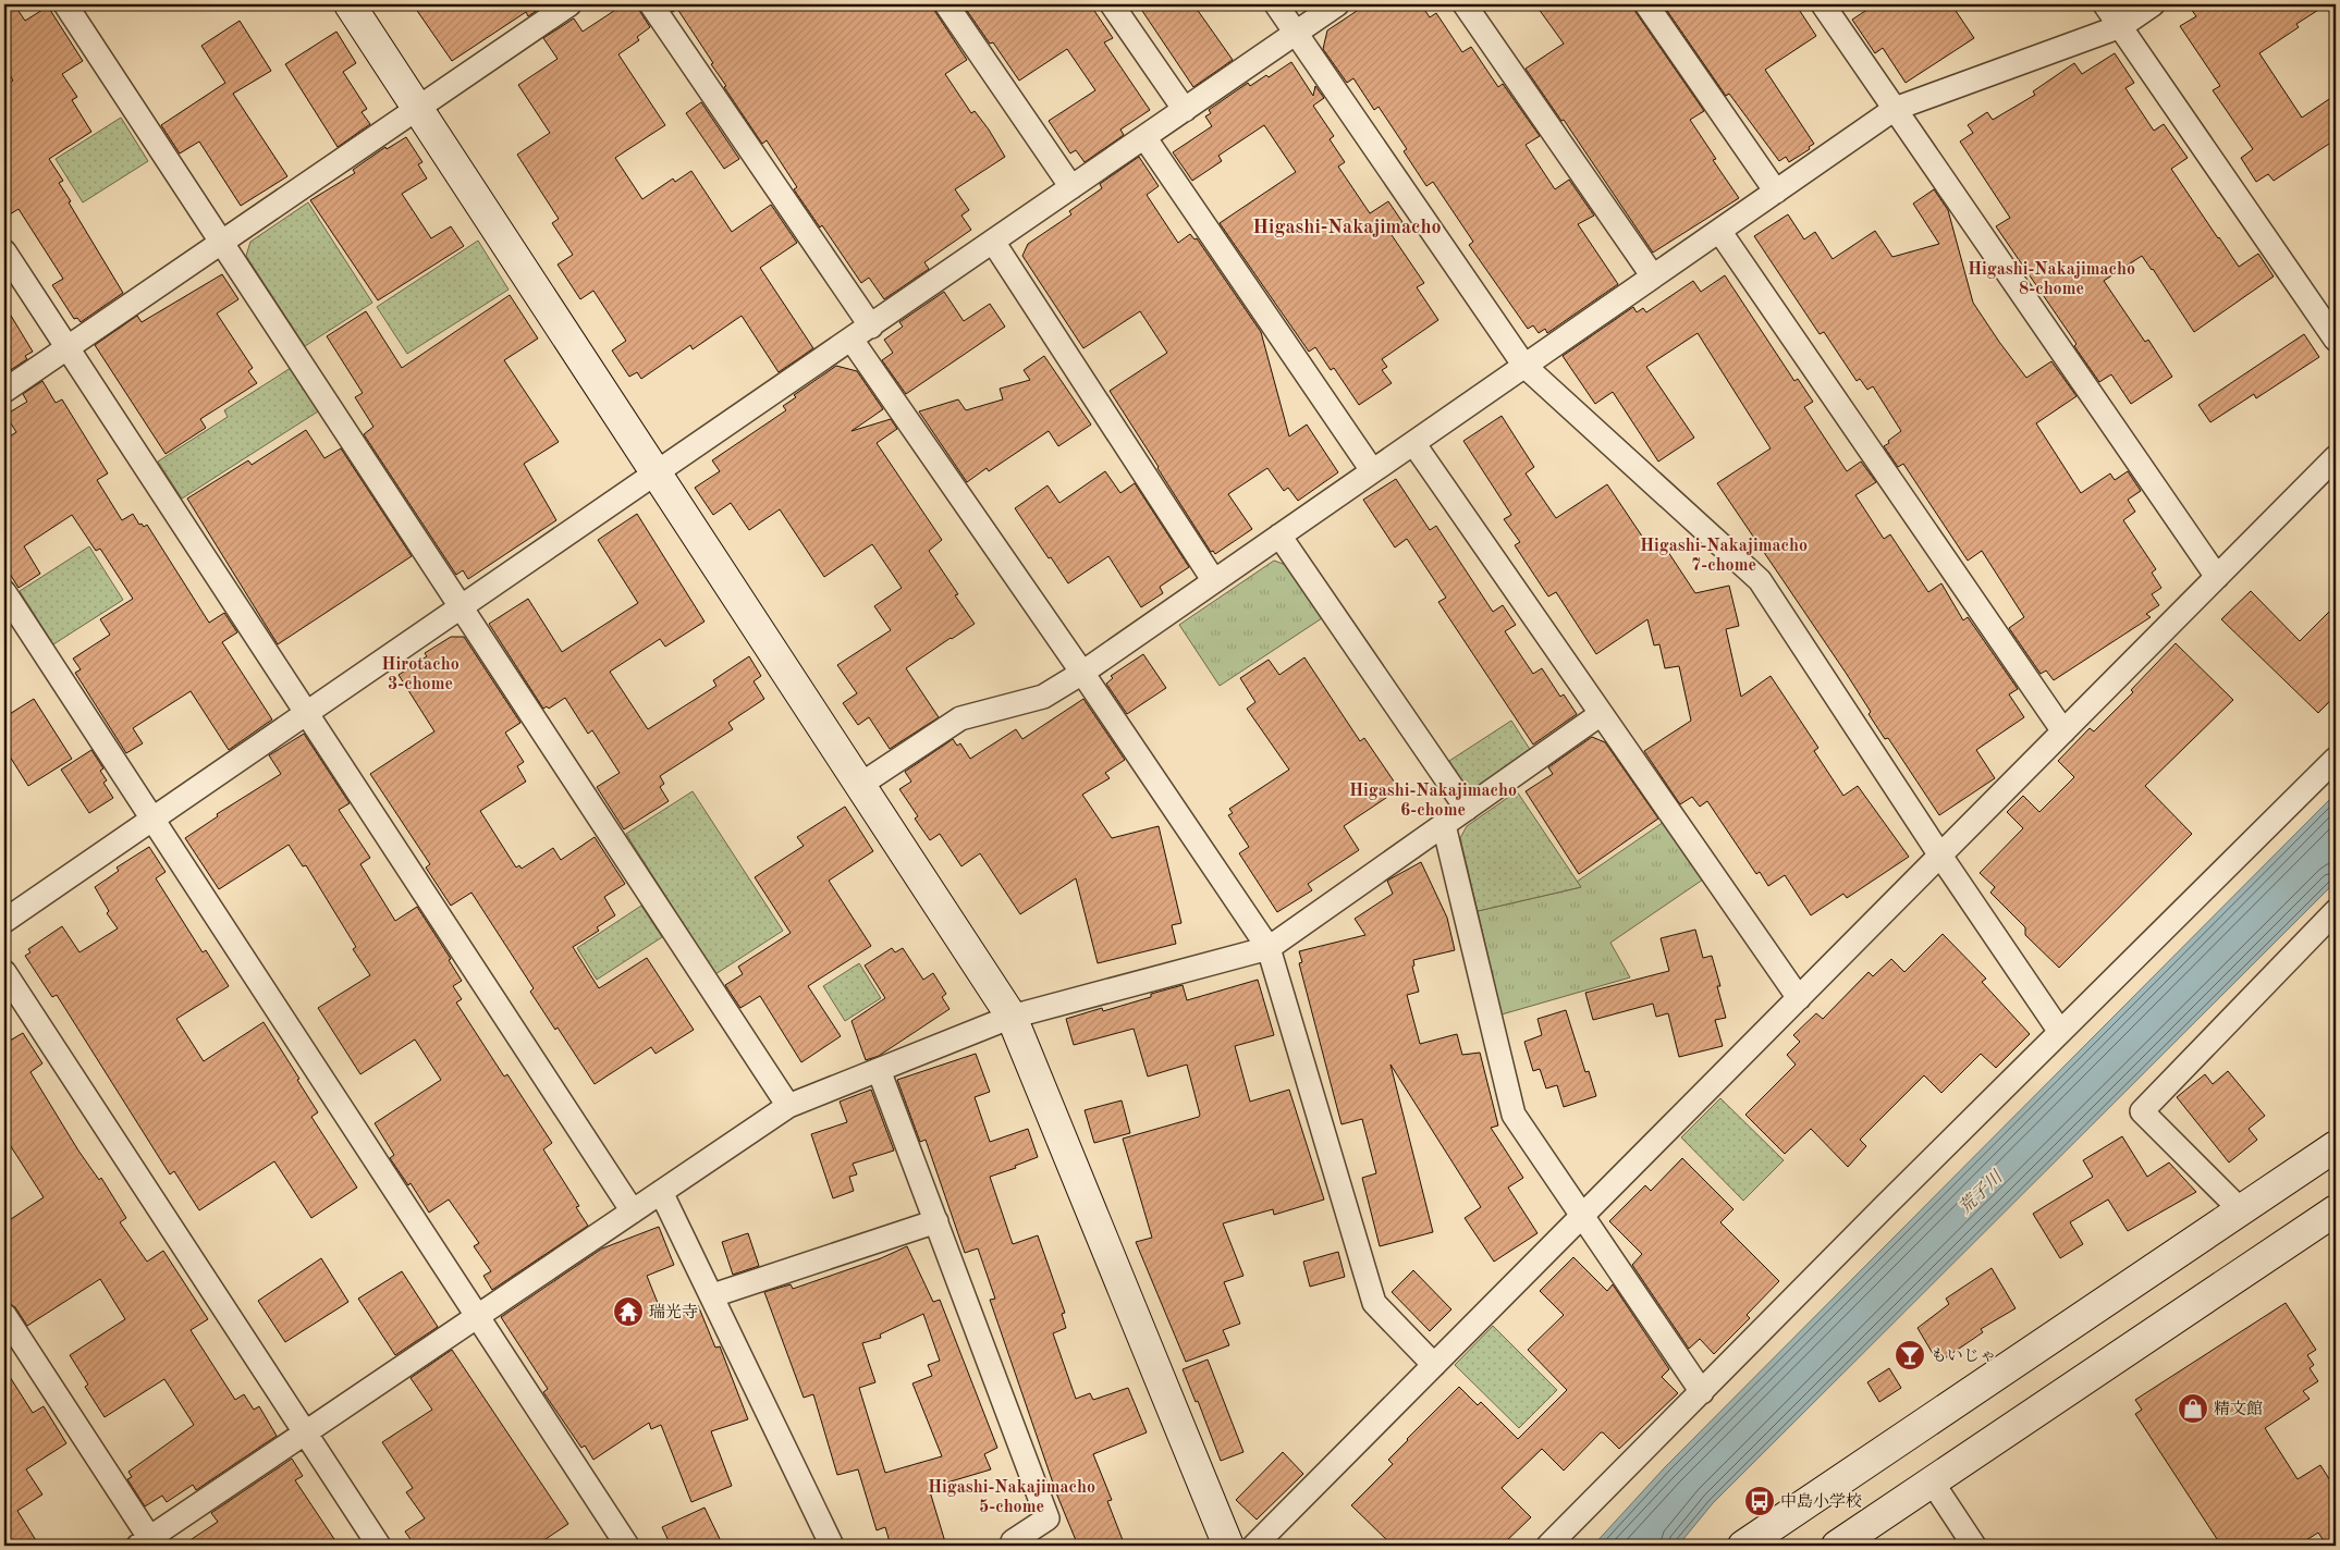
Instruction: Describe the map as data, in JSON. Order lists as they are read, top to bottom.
{
  "districts": [
    "Higashi-Nakajimacho",
    "Higashi-Nakajimacho 8-chome",
    "Higashi-Nakajimacho 7-chome",
    "Hirotacho 3-chome",
    "Higashi-Nakajimacho 6-chome",
    "Higashi-Nakajimacho 5-chome"
  ],
  "water": ["荒子川"],
  "places": {
    "temple": ["瑞光寺"],
    "bar": ["もいじゃ"],
    "shop": ["精文館"],
    "bus stop": ["中島小学校"]
  }
}
